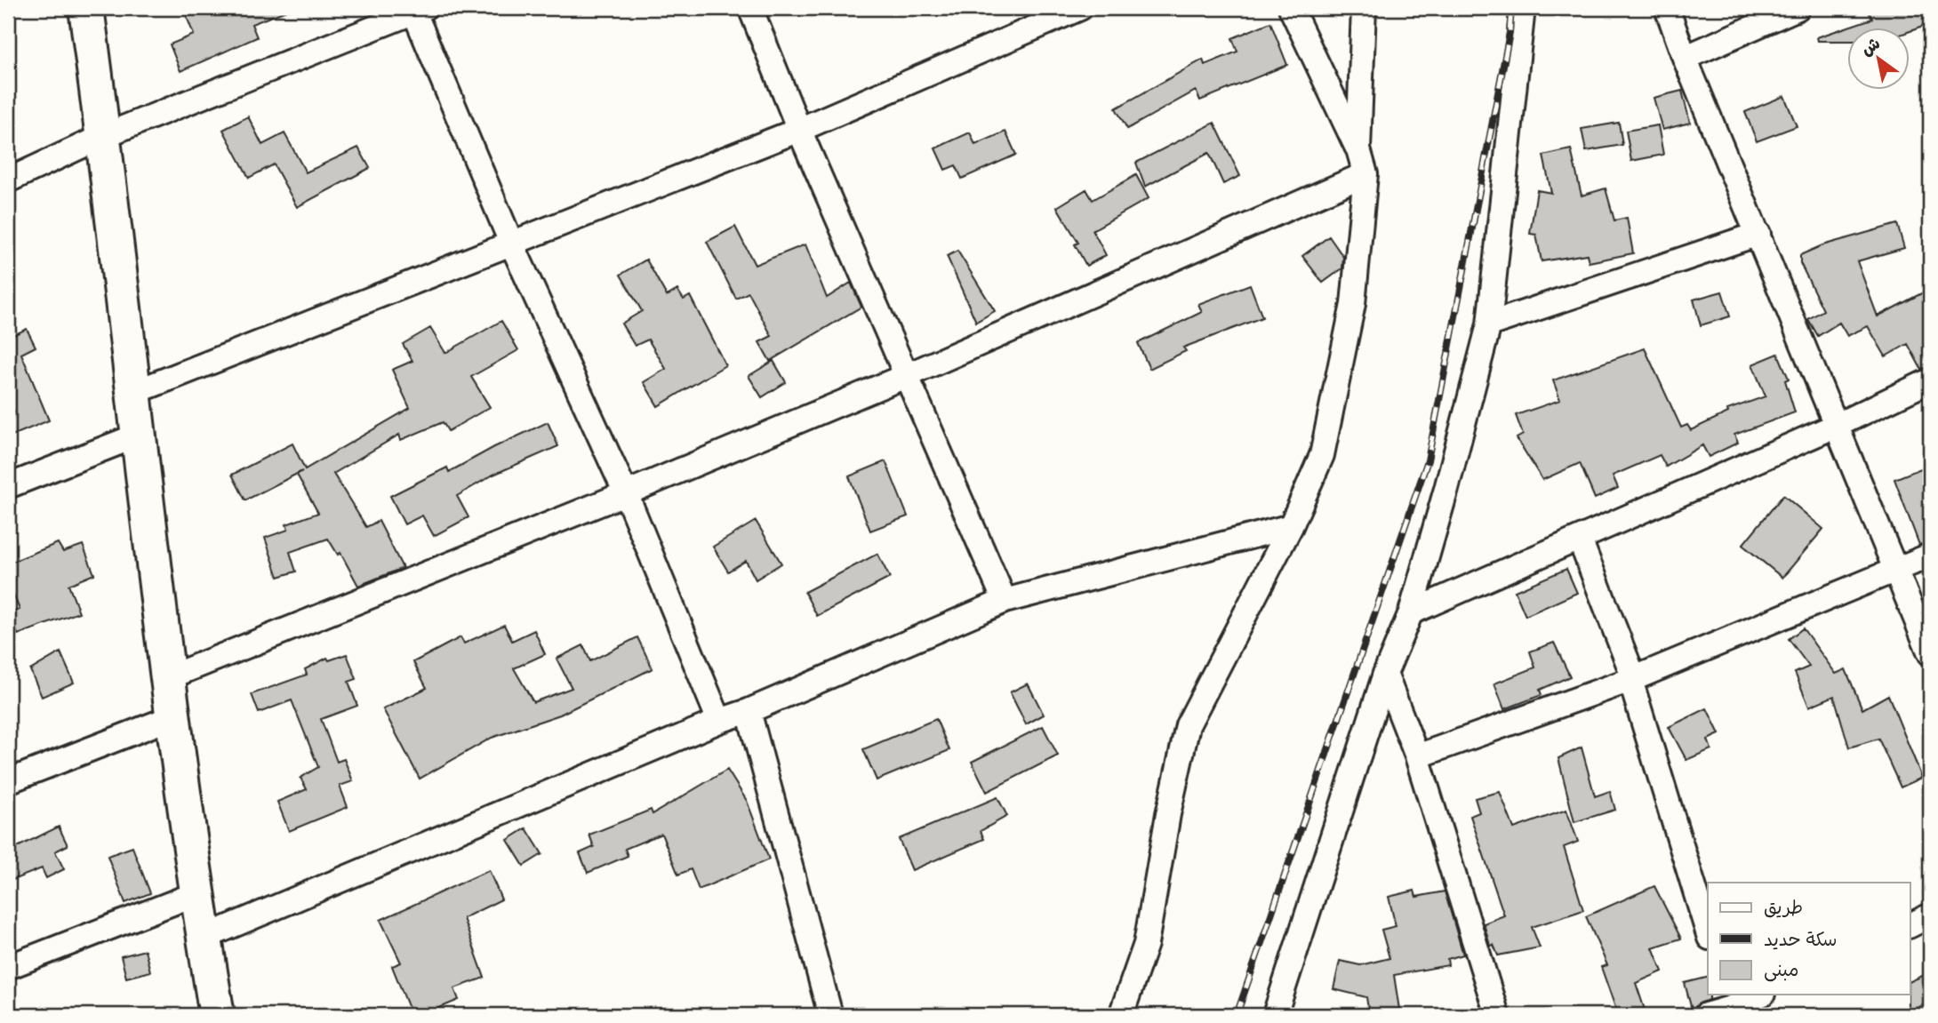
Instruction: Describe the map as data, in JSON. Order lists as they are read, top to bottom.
{
  "legend": ["طريق", "سكة حديد", "مبنى"],
  "north": "top left"
}
